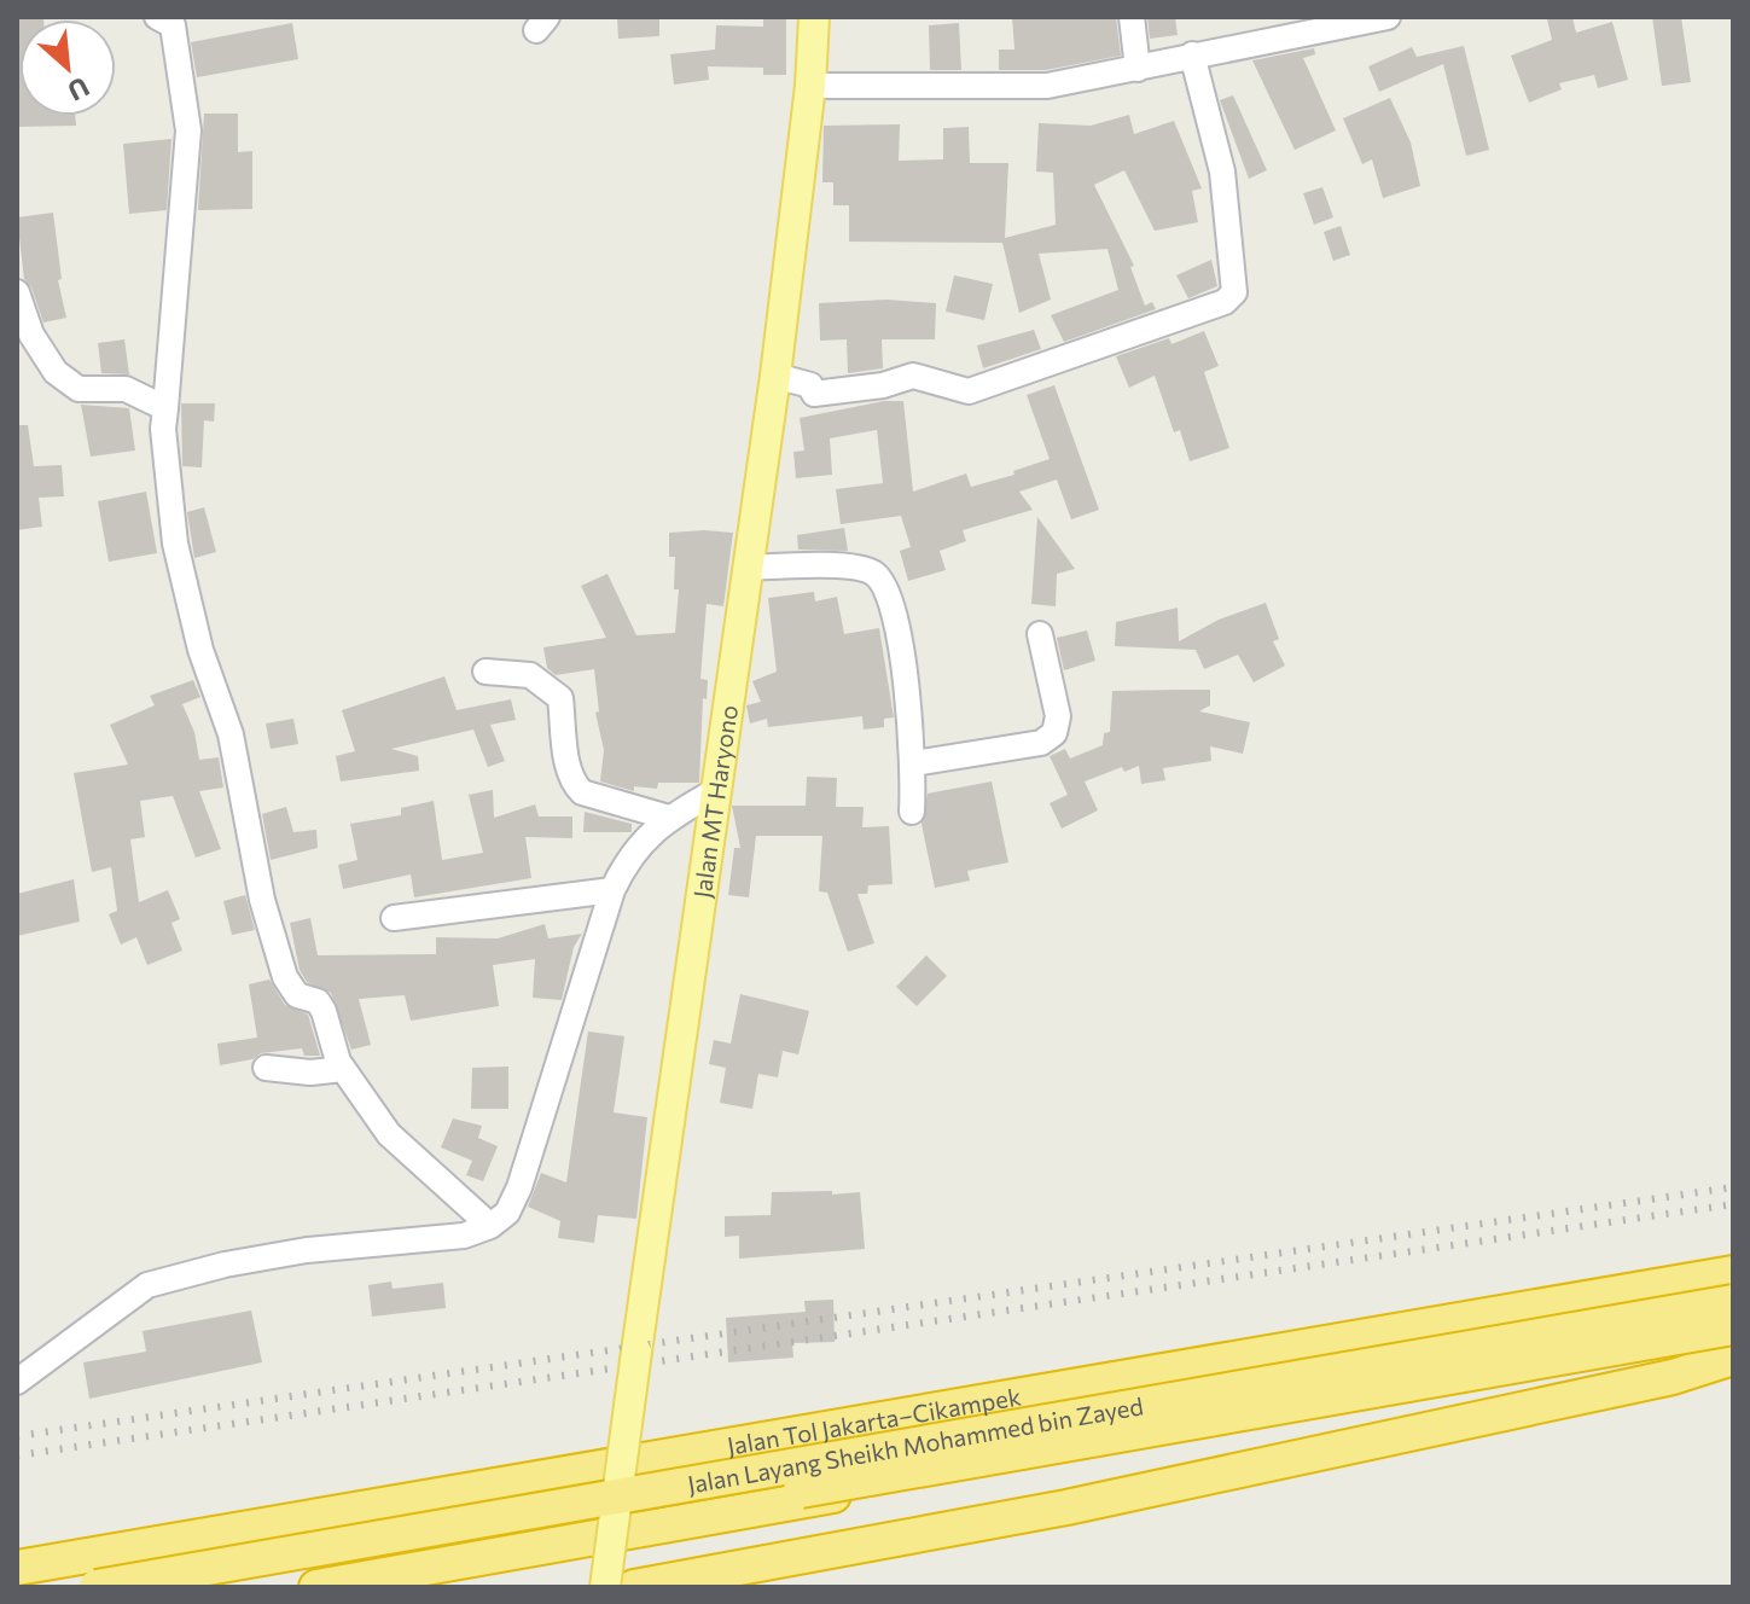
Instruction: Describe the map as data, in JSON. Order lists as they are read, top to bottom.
{
  "streets": {
    "highway": ["Jalan Tol Jakarta–Cikampek", "Jalan Layang Sheikh Mohammed bin Zayed"],
    "main road": ["Jalan MT Haryono"]
  },
  "north": "bottom right"
}
